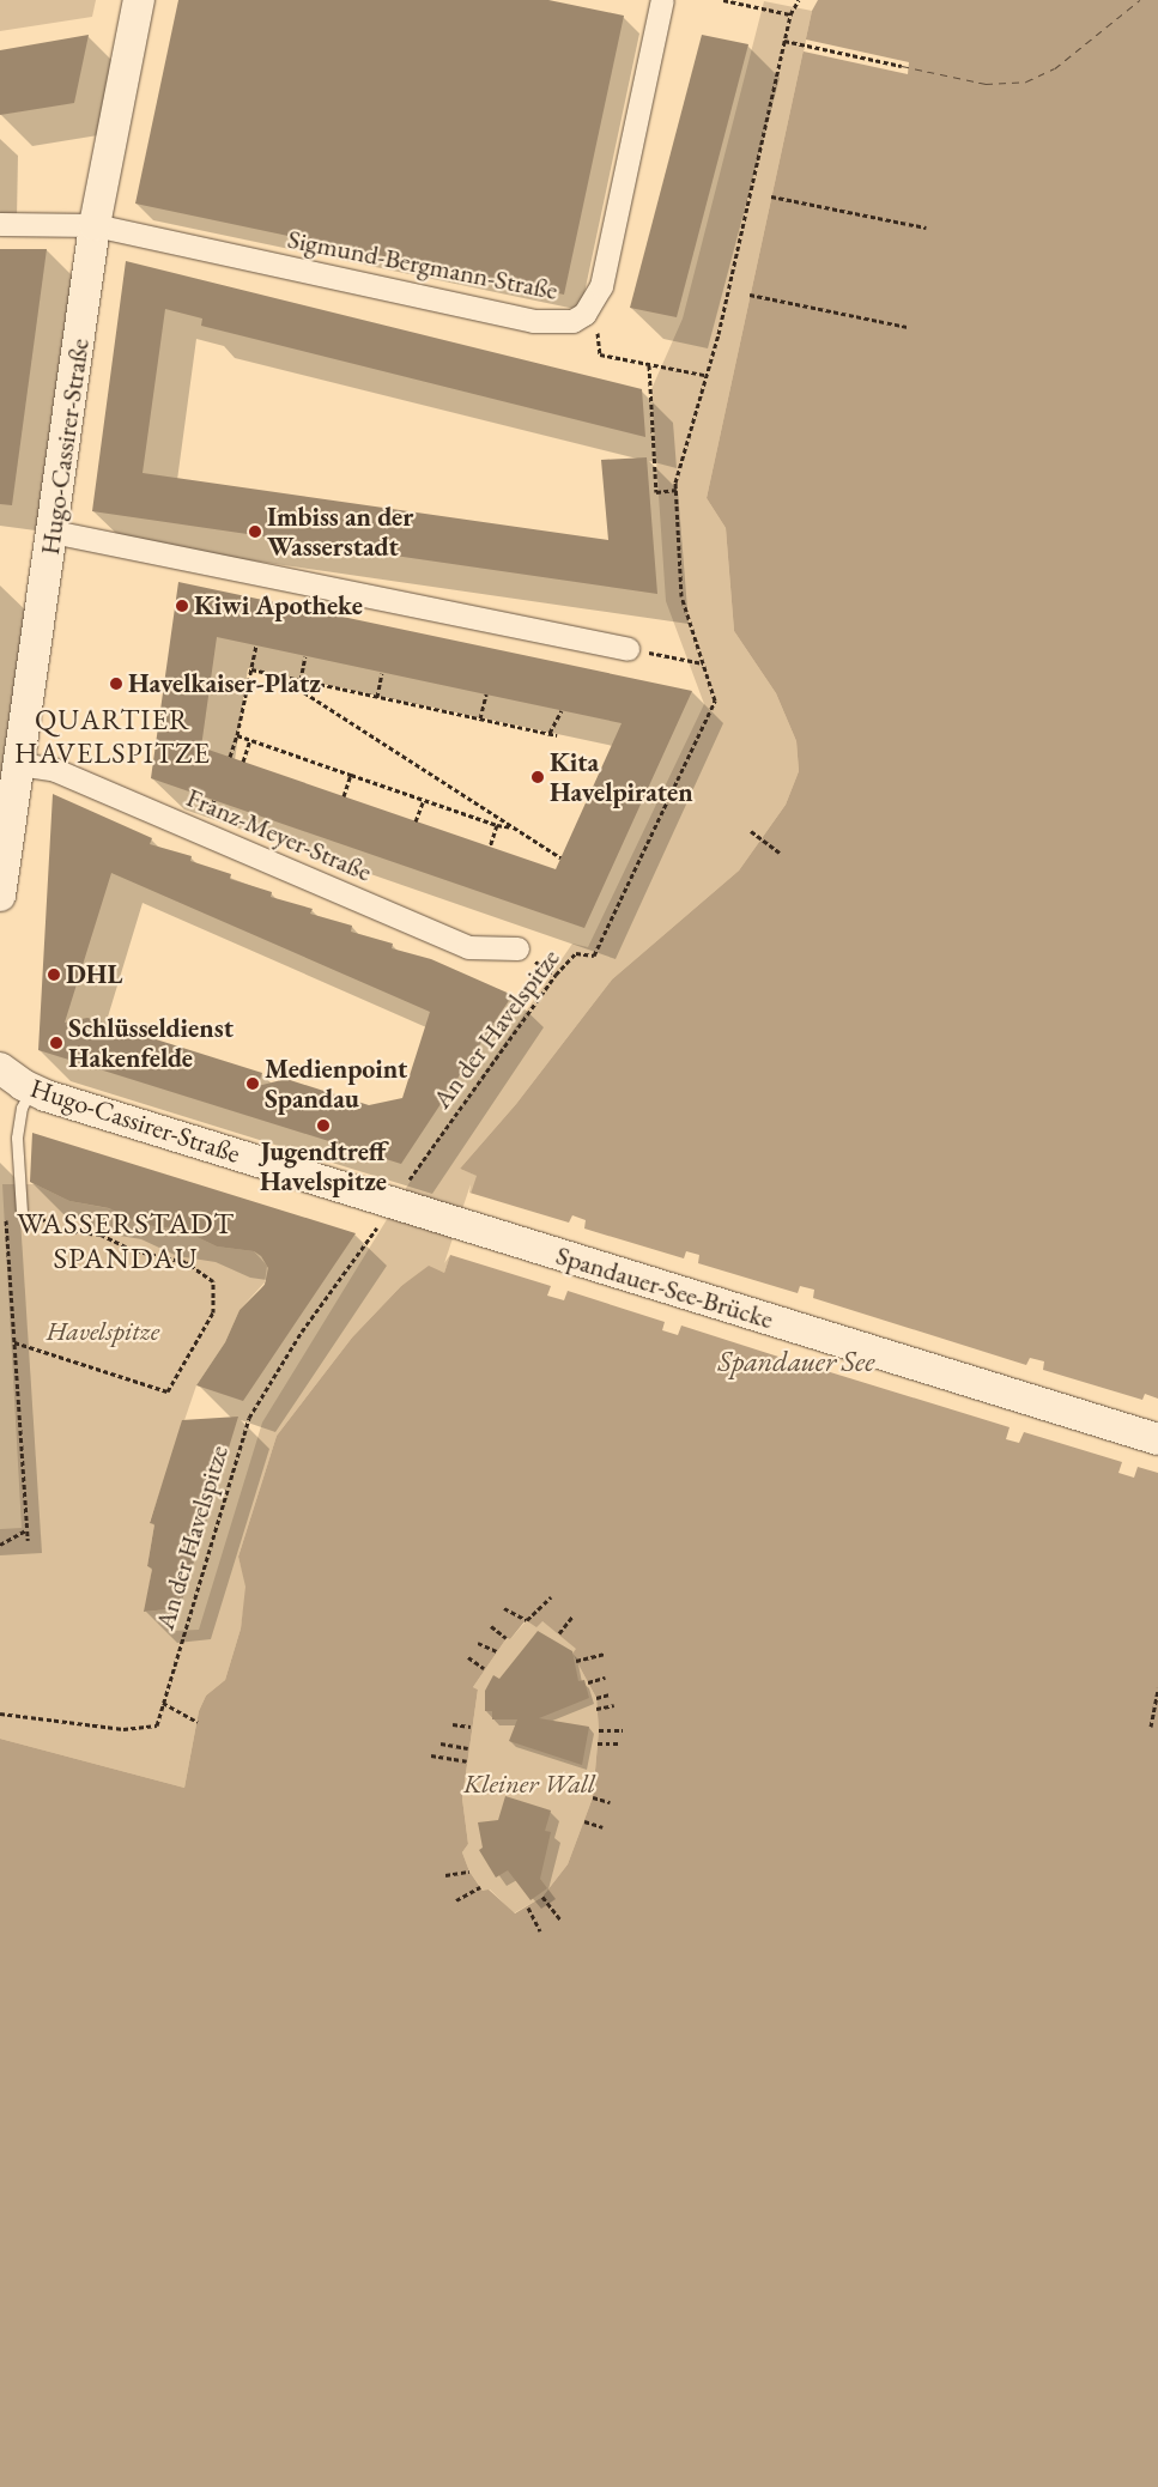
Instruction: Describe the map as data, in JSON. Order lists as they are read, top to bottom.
{
  "streets": {
    "street": [
      "Sigmund-Bergmann-Straße",
      "Hugo-Cassirer-Straße",
      "Franz-Meyer-Straße",
      "Spandauer-See-Brücke"
    ],
    "path": ["An der Havelspitze"]
  },
  "crossings": [
    ["Sigmund-Bergmann-Straße", "Hugo-Cassirer-Straße"],
    ["Hugo-Cassirer-Straße", "Franz-Meyer-Straße"],
    ["Hugo-Cassirer-Straße", "Spandauer-See-Brücke"]
  ],
  "districts": ["QUARTIER HAVELSPITZE", "WASSERSTADT SPANDAU"],
  "water": ["Spandauer See"],
  "parks": ["Havelspitze", "Kleiner Wall"],
  "places": [
    "Imbiss an der Wasserstadt",
    "Kiwi Apotheke",
    "Havelkaiser-Platz",
    "Kita Havelpiraten",
    "DHL",
    "Schlüsseldienst Hakenfelde",
    "Medienpoint Spandau",
    "Jugendtreff Havelspitze"
  ]
}
